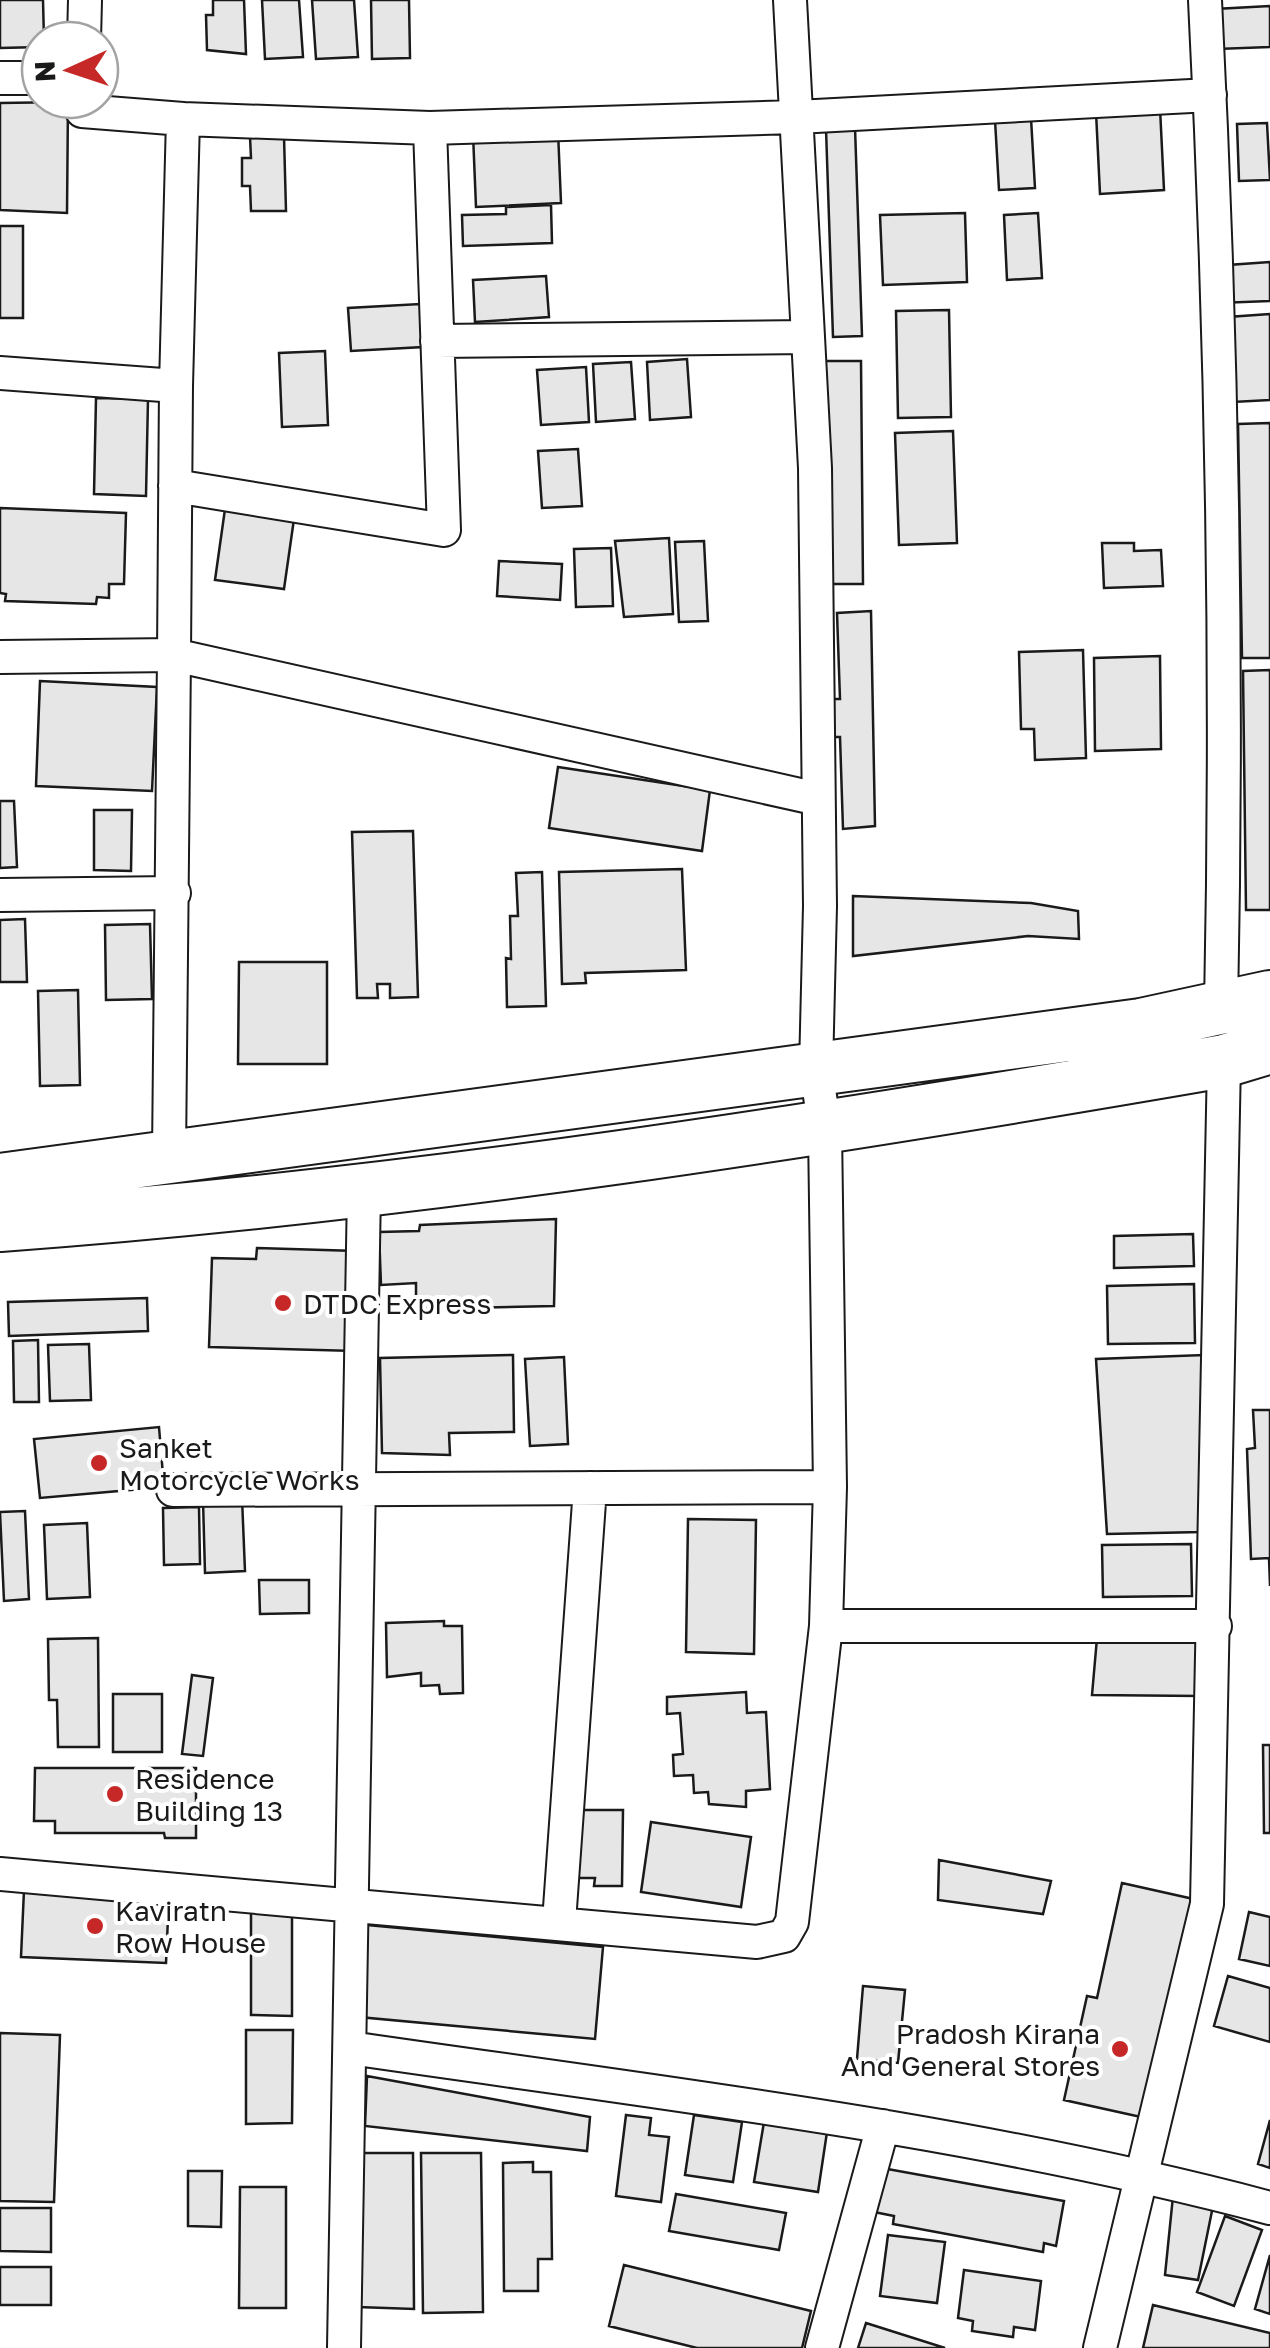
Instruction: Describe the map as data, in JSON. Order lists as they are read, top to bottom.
{
  "places": [
    "DTDC Express",
    "Sanket Motorcycle Works",
    "Residence Building 13",
    "Kaviratn Row House",
    "Pradosh Kirana And General Stores"
  ],
  "north": "left"
}
